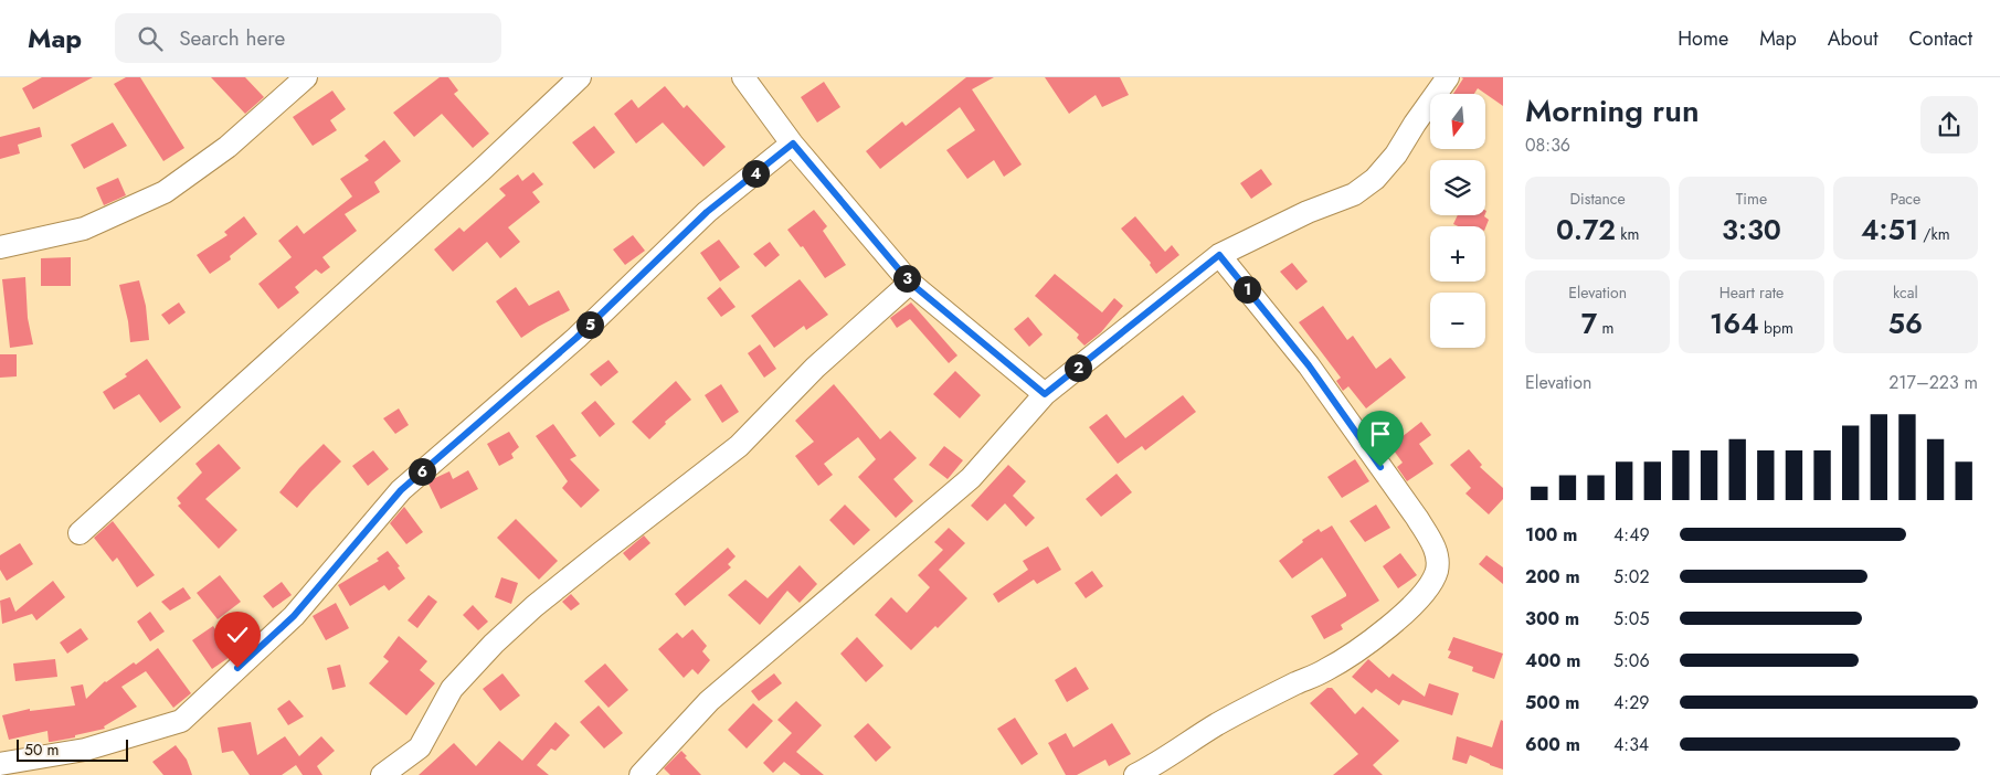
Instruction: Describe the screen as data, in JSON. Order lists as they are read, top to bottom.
{
  "scale_bar": "50 m",
  "north": "bottom",
  "page": {
    "header": "Map",
    "search": "Search here",
    "nav": [
      "Home",
      "Map",
      "About",
      "Contact"
    ],
    "heading": ["Morning run", "08:36"],
    "map_buttons": ["+", "−"],
    "pins": [
      "4",
      "3",
      "1",
      "5",
      "2",
      "6"
    ],
    "stats": [
      ["Distance", "0.72 km"],
      ["Time", "3:30"],
      ["Pace", "4:51 /km"],
      ["Elevation", "7 m"],
      ["Heart rate", "164 bpm"],
      ["kcal", "56"]
    ],
    "chart": ["Elevation", "217–223 m"],
    "list": [
      {
        "name": "100 m",
        "note": "4:49"
      },
      {
        "name": "200 m",
        "note": "5:02"
      },
      {
        "name": "300 m",
        "note": "5:05"
      },
      {
        "name": "400 m",
        "note": "5:06"
      },
      {
        "name": "500 m",
        "note": "4:29"
      },
      {
        "name": "600 m",
        "note": "4:34"
      }
    ],
    "scale": "50 m"
  }
}
